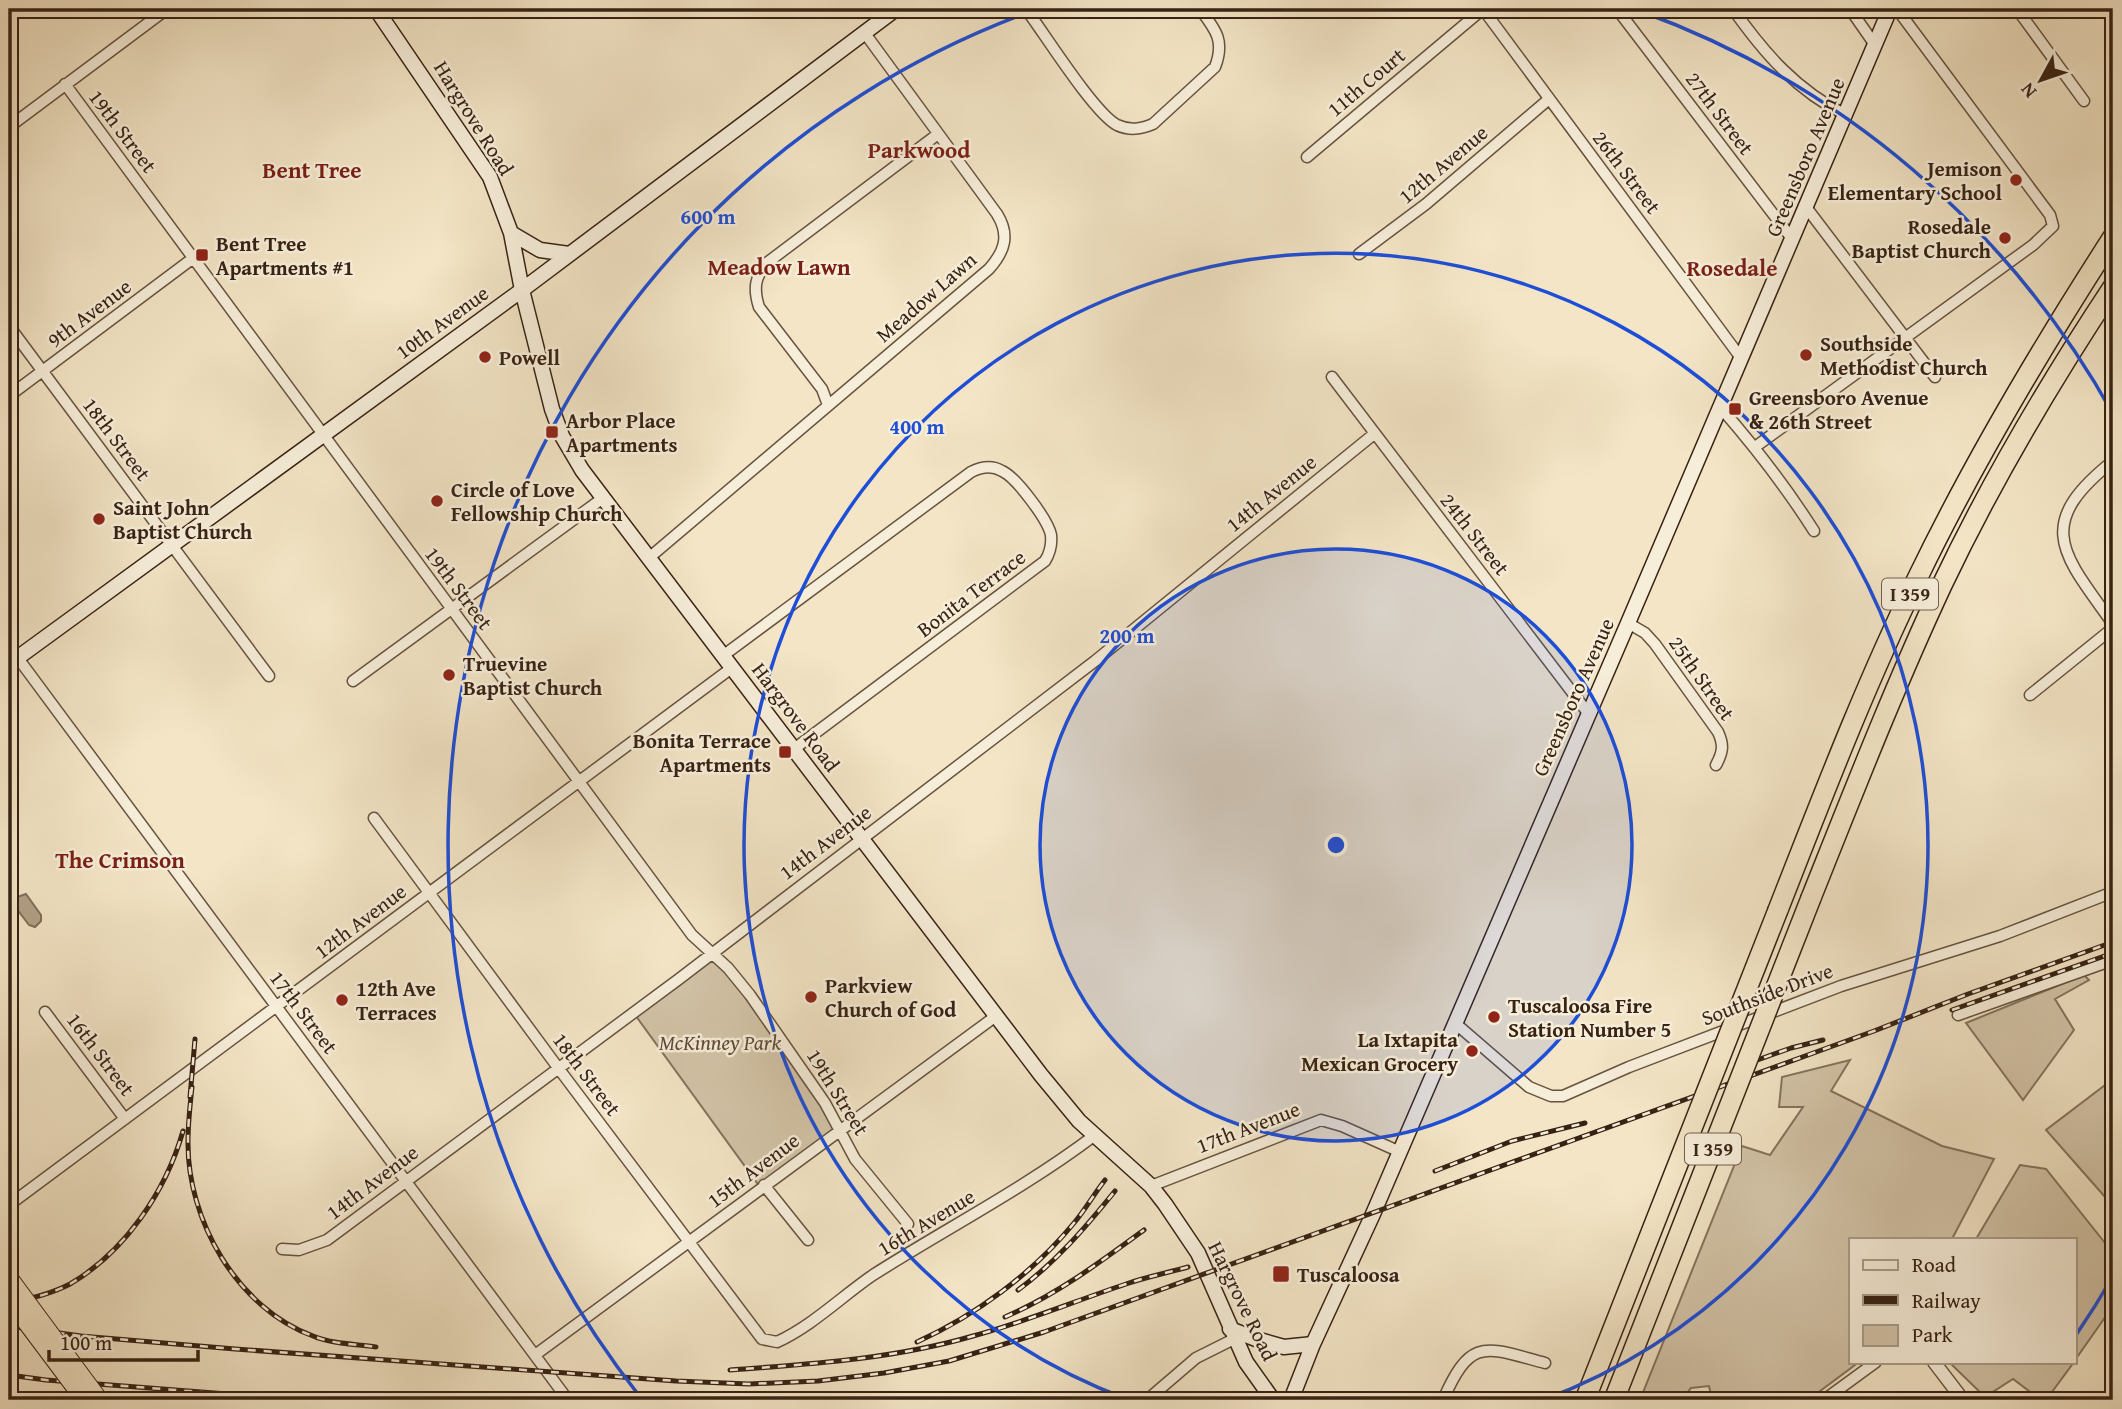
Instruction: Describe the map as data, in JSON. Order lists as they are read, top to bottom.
{
  "streets": {
    "highway": ["I 359"],
    "main road": ["Hargrove Road", "Greensboro Avenue", "10th Avenue"],
    "street": [
      "11th Court",
      "27th Street",
      "19th Street",
      "12th Avenue",
      "26th Street",
      "Meadow Lawn",
      "9th Avenue",
      "18th Street",
      "14th Avenue",
      "24th Street",
      "Bonita Terrace",
      "25th Street",
      "Southside Drive",
      "17th Street",
      "16th Street",
      "17th Avenue",
      "15th Avenue",
      "16th Avenue"
    ]
  },
  "crossings": [
    ["11th Court", "26th Street"],
    ["27th Street", "Greensboro Avenue"],
    ["Hargrove Road", "12th Avenue"],
    ["Hargrove Road", "Meadow Lawn"],
    ["Hargrove Road", "10th Avenue"],
    ["Hargrove Road", "14th Avenue"],
    ["Hargrove Road", "Bonita Terrace"],
    ["Hargrove Road", "17th Avenue"],
    ["Hargrove Road", "15th Avenue"],
    ["Hargrove Road", "16th Avenue"],
    ["19th Street", "12th Avenue"],
    ["19th Street", "9th Avenue"],
    ["19th Street", "10th Avenue"],
    ["19th Street", "14th Avenue"],
    ["19th Street", "15th Avenue"],
    ["Greensboro Avenue", "26th Street"],
    ["Greensboro Avenue", "24th Street"],
    ["Greensboro Avenue", "25th Street"],
    ["Greensboro Avenue", "Southside Drive"],
    ["Greensboro Avenue", "17th Avenue"],
    ["12th Avenue", "26th Street"],
    ["12th Avenue", "18th Street"],
    ["12th Avenue", "Bonita Terrace"],
    ["12th Avenue", "17th Street"],
    ["12th Avenue", "16th Street"],
    ["Meadow Lawn", "10th Avenue"],
    ["9th Avenue", "18th Street"],
    ["10th Avenue", "18th Street"],
    ["10th Avenue", "17th Street"],
    ["18th Street", "14th Avenue"],
    ["18th Street", "15th Avenue"],
    ["18th Street", "16th Avenue"],
    ["14th Avenue", "24th Street"],
    ["14th Avenue", "17th Street"],
    ["17th Street", "15th Avenue"]
  ],
  "districts": [
    "Parkwood",
    "Bent Tree",
    "Meadow Lawn",
    "Rosedale",
    "The Crimson"
  ],
  "parks": ["McKinney Park"],
  "places": {
    "other": [
      "Jemison Elementary School",
      "Rosedale Baptist Church",
      "Southside Methodist Church",
      "Powell",
      "Circle of Love Fellowship Church",
      "Saint John Baptist Church",
      "Truevine Baptist Church",
      "Parkview Church of God",
      "12th Ave Terraces",
      "Tuscaloosa Fire Station Number 5",
      "La Ixtapita Mexican Grocery"
    ],
    "transit": [
      "Bent Tree Apartments #1",
      "Greensboro Avenue & 26th Street",
      "Arbor Place Apartments",
      "Bonita Terrace Apartments",
      "Tuscaloosa"
    ]
  },
  "legend": ["Road", "Railway", "Park"],
  "scale_bar": "100 m",
  "north": "bottom left",
  "rings": ["600 m", "400 m", "200 m"]
}
